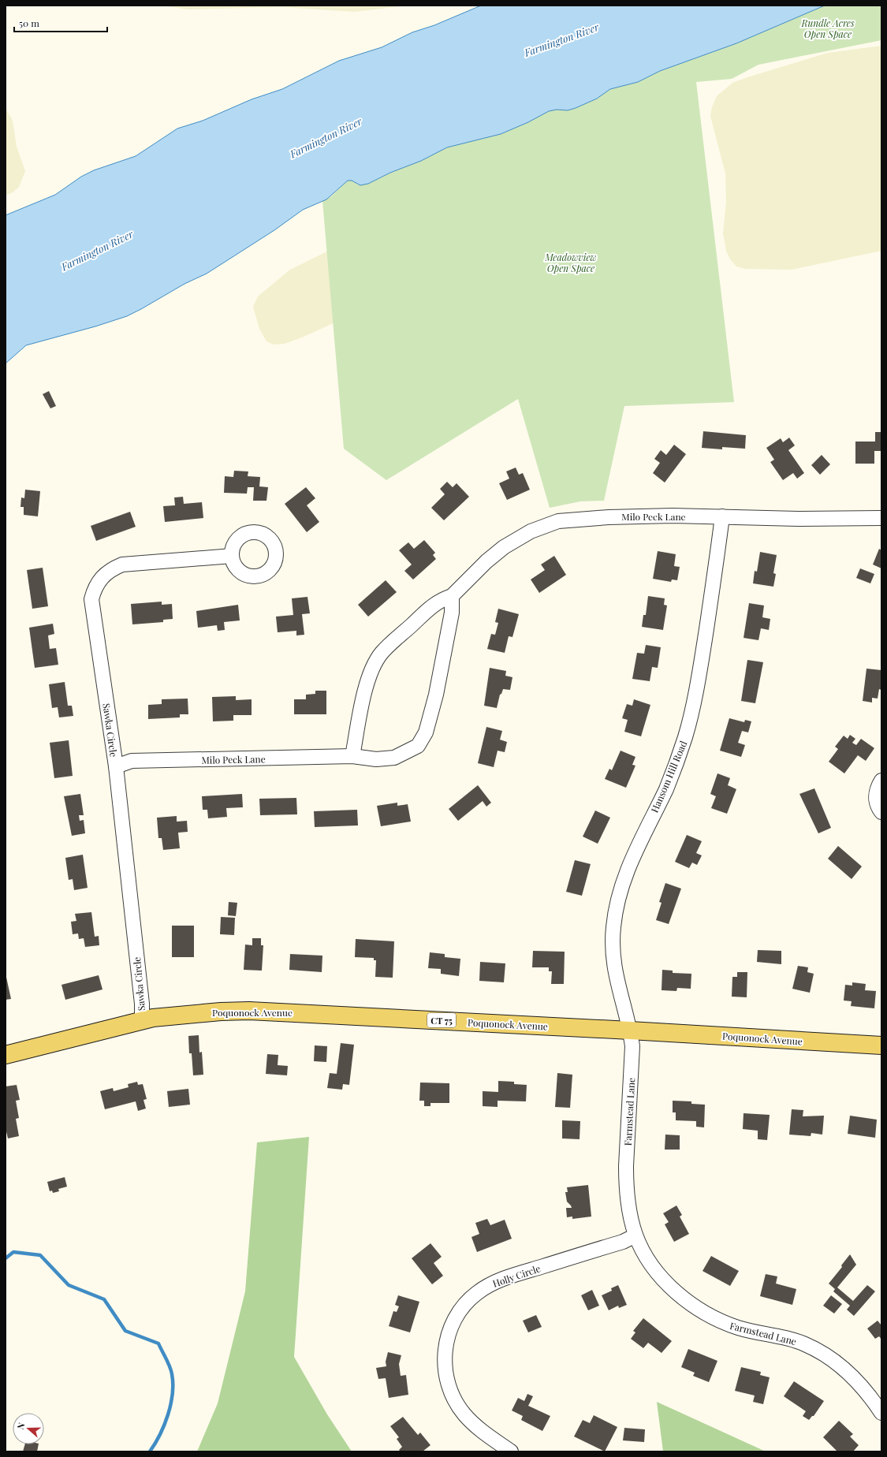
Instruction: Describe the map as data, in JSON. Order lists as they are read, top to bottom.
{
  "streets": {
    "main road": ["Poquonock Avenue", "CT 75"],
    "street": [
      "Milo Peck Lane",
      "Sawka Circle",
      "Hansom Hill Road",
      "Farmstead Lane",
      "Holly Circle"
    ]
  },
  "crossings": [
    ["Milo Peck Lane", "Sawka Circle"],
    ["Milo Peck Lane", "Hansom Hill Road"],
    ["Sawka Circle", "Poquonock Avenue"],
    ["Hansom Hill Road", "Poquonock Avenue"],
    ["Hansom Hill Road", "Farmstead Lane"],
    ["Poquonock Avenue", "Farmstead Lane"],
    ["Farmstead Lane", "Holly Circle"]
  ],
  "water": ["Farmington River"],
  "parks": ["Rundle Acres Open Space", "Meadowview Open Space"],
  "scale_bar": "50 m",
  "north": "left"
}
